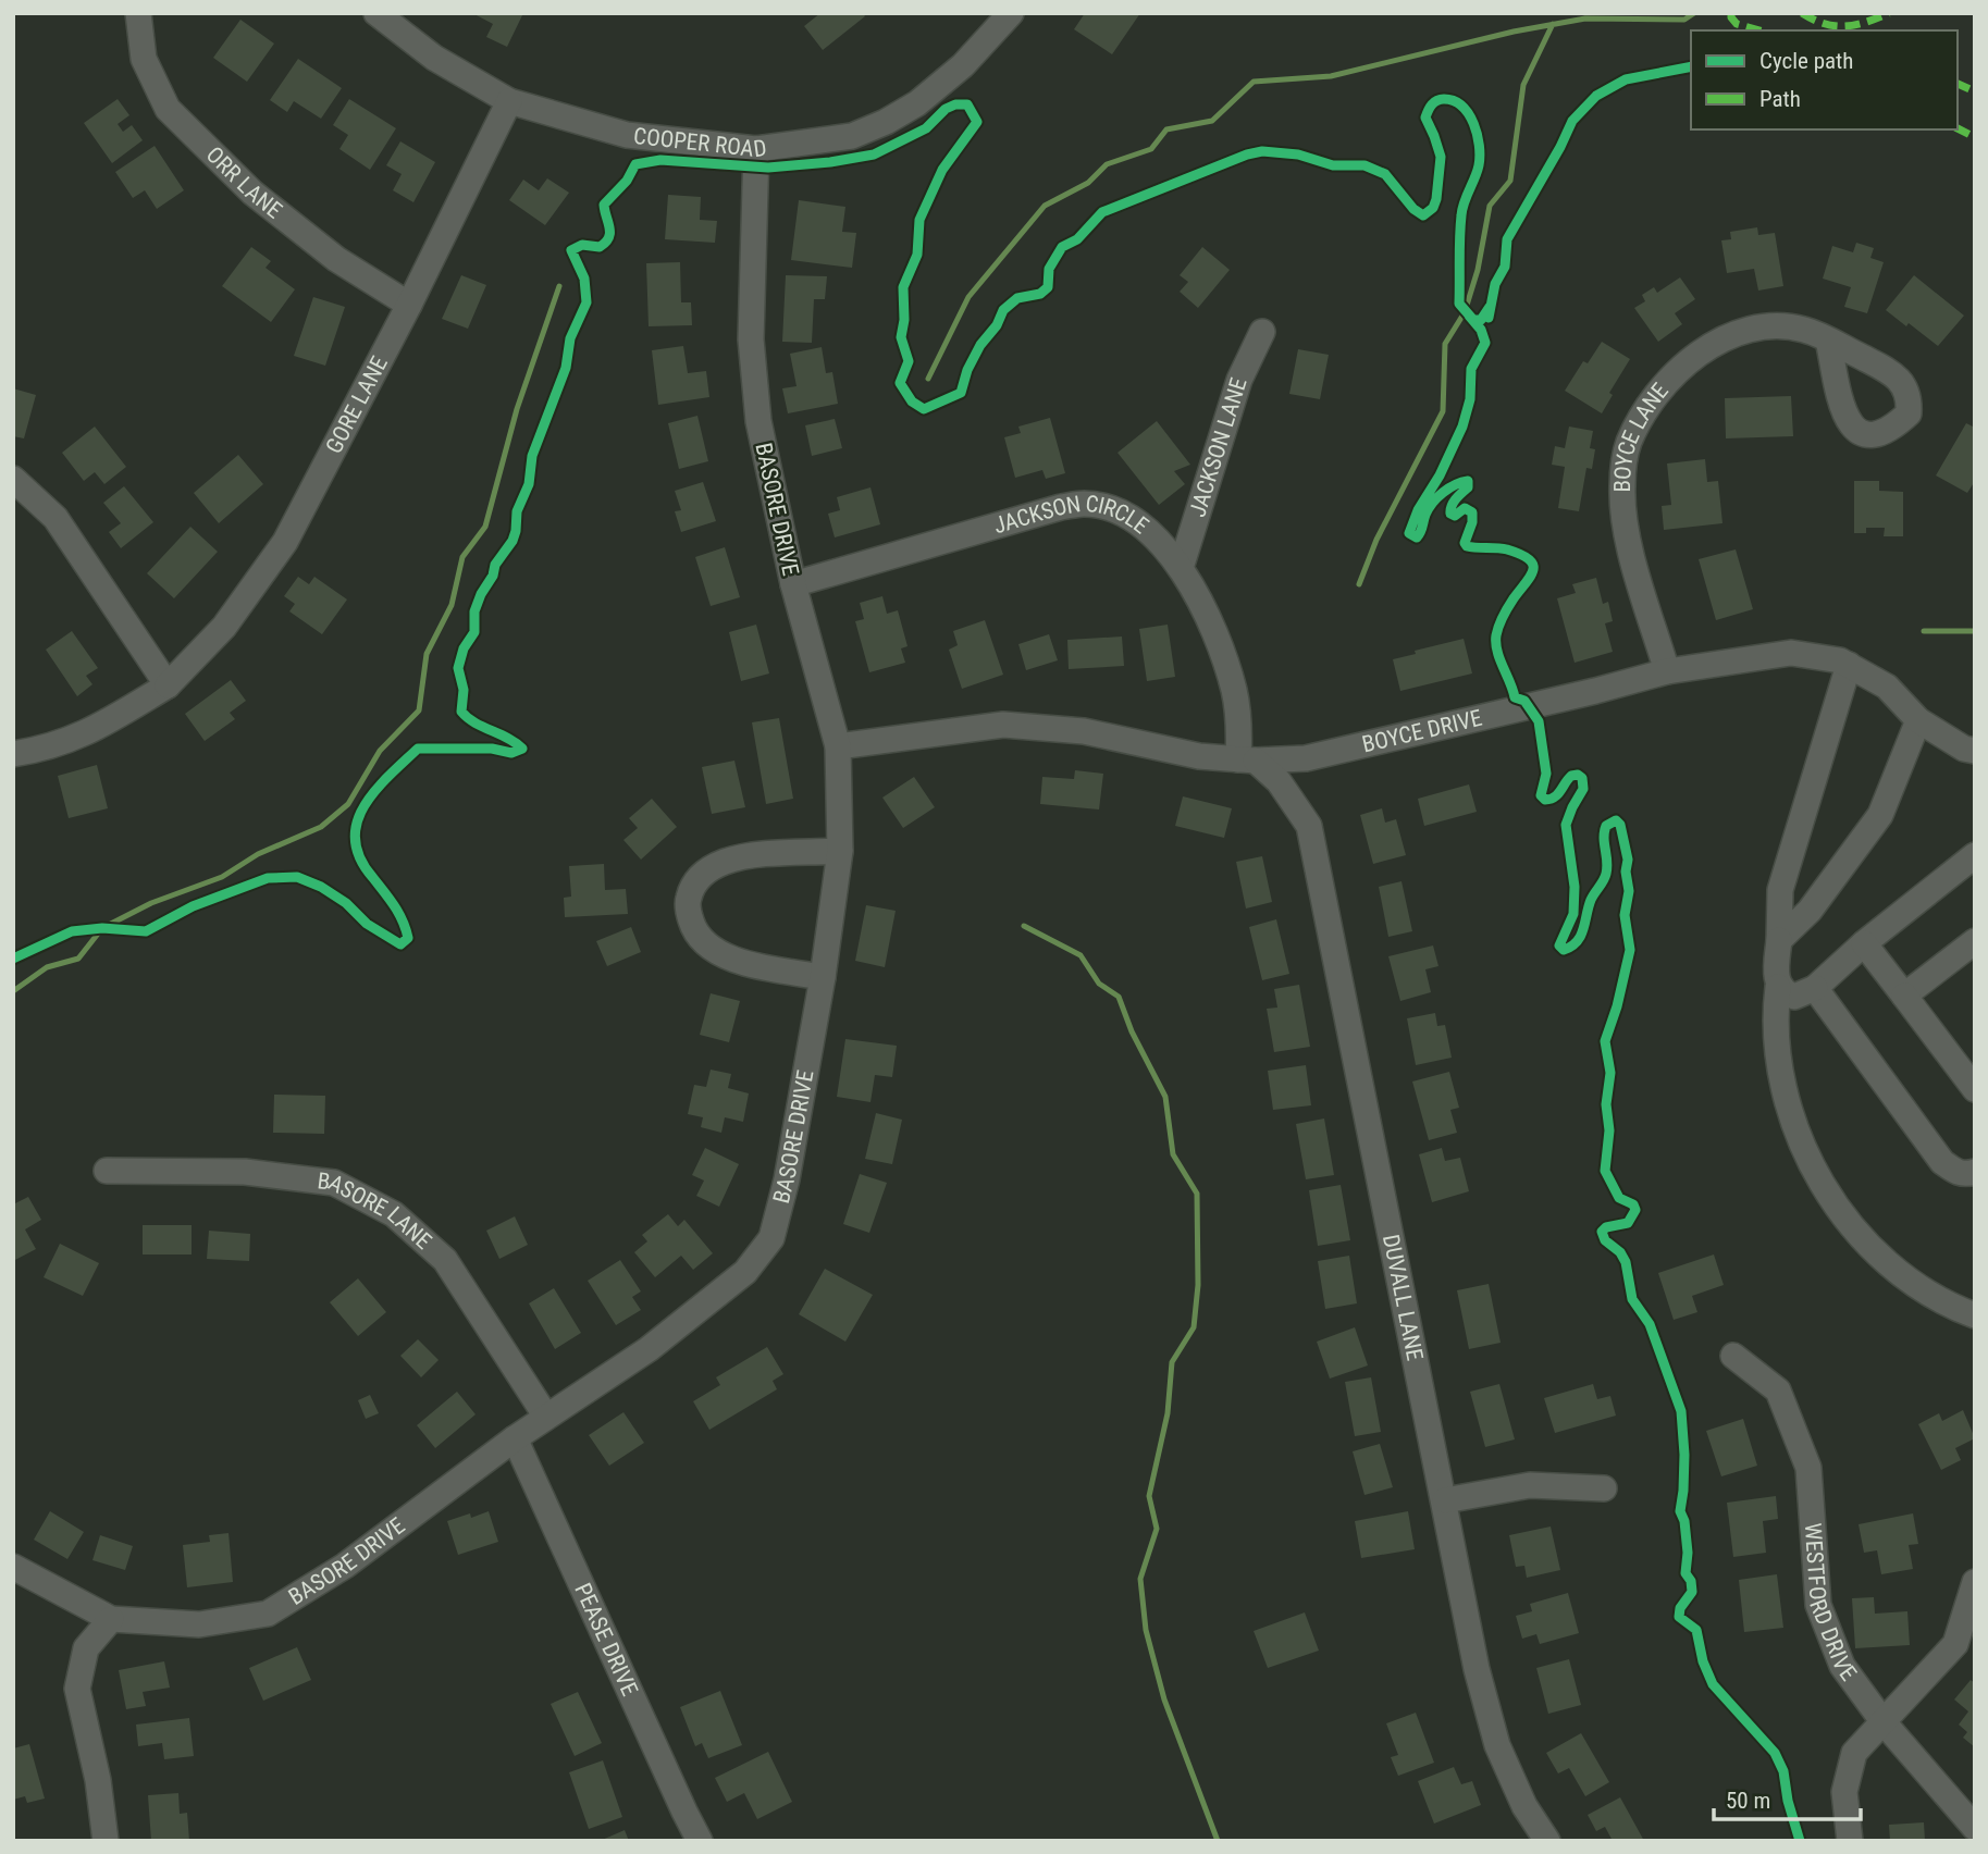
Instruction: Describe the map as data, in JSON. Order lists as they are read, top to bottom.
{
  "streets": {
    "street": [
      "COOPER ROAD",
      "ORR LANE",
      "GORE LANE",
      "BOYCE LANE",
      "JACKSON LANE",
      "BASORE DRIVE",
      "JACKSON CIRCLE",
      "BOYCE DRIVE",
      "BASORE LANE",
      "DUVALL LANE",
      "WESTFORD DRIVE",
      "PEASE DRIVE"
    ]
  },
  "crossings": [
    ["COOPER ROAD", "GORE LANE"],
    ["COOPER ROAD", "BASORE DRIVE"],
    ["ORR LANE", "GORE LANE"],
    ["BOYCE LANE", "BOYCE DRIVE"],
    ["JACKSON LANE", "JACKSON CIRCLE"],
    ["BASORE DRIVE", "JACKSON CIRCLE"],
    ["BASORE DRIVE", "BOYCE DRIVE"],
    ["BASORE DRIVE", "BASORE LANE"],
    ["BASORE DRIVE", "PEASE DRIVE"],
    ["JACKSON CIRCLE", "BOYCE DRIVE"],
    ["JACKSON CIRCLE", "DUVALL LANE"],
    ["BOYCE DRIVE", "DUVALL LANE"]
  ],
  "legend": ["Cycle path", "Path"],
  "scale_bar": "50 m"
}
